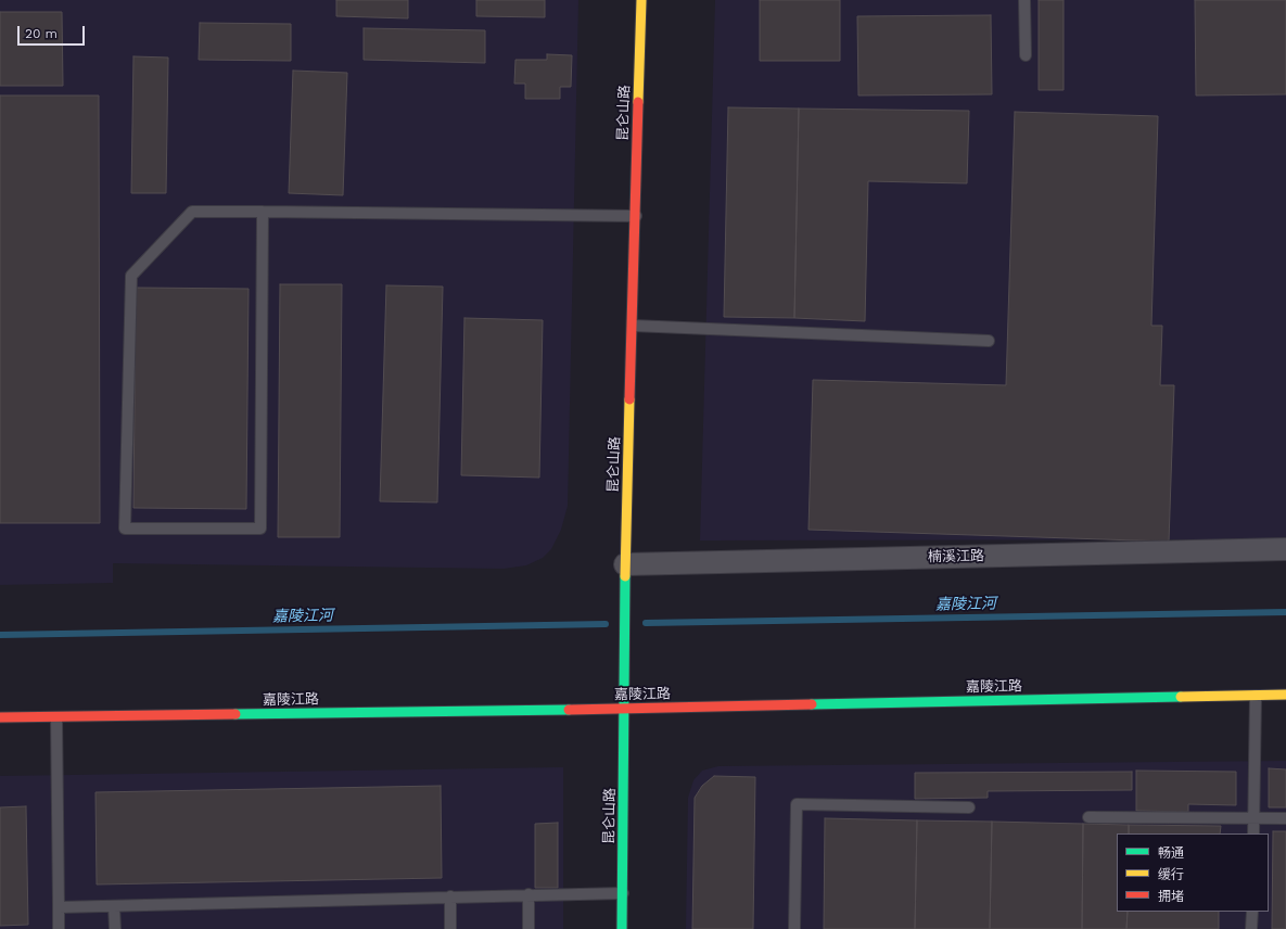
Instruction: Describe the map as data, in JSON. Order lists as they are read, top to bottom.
{
  "streets": {
    "street": ["昆仑山路", "楠溪江路", "嘉陵江路"]
  },
  "crossings": [
    ["昆仑山路", "楠溪江路"],
    ["昆仑山路", "嘉陵江路"]
  ],
  "water": ["嘉陵江河"],
  "legend": ["畅通", "缓行", "拥堵"],
  "scale_bar": "20 m"
}
